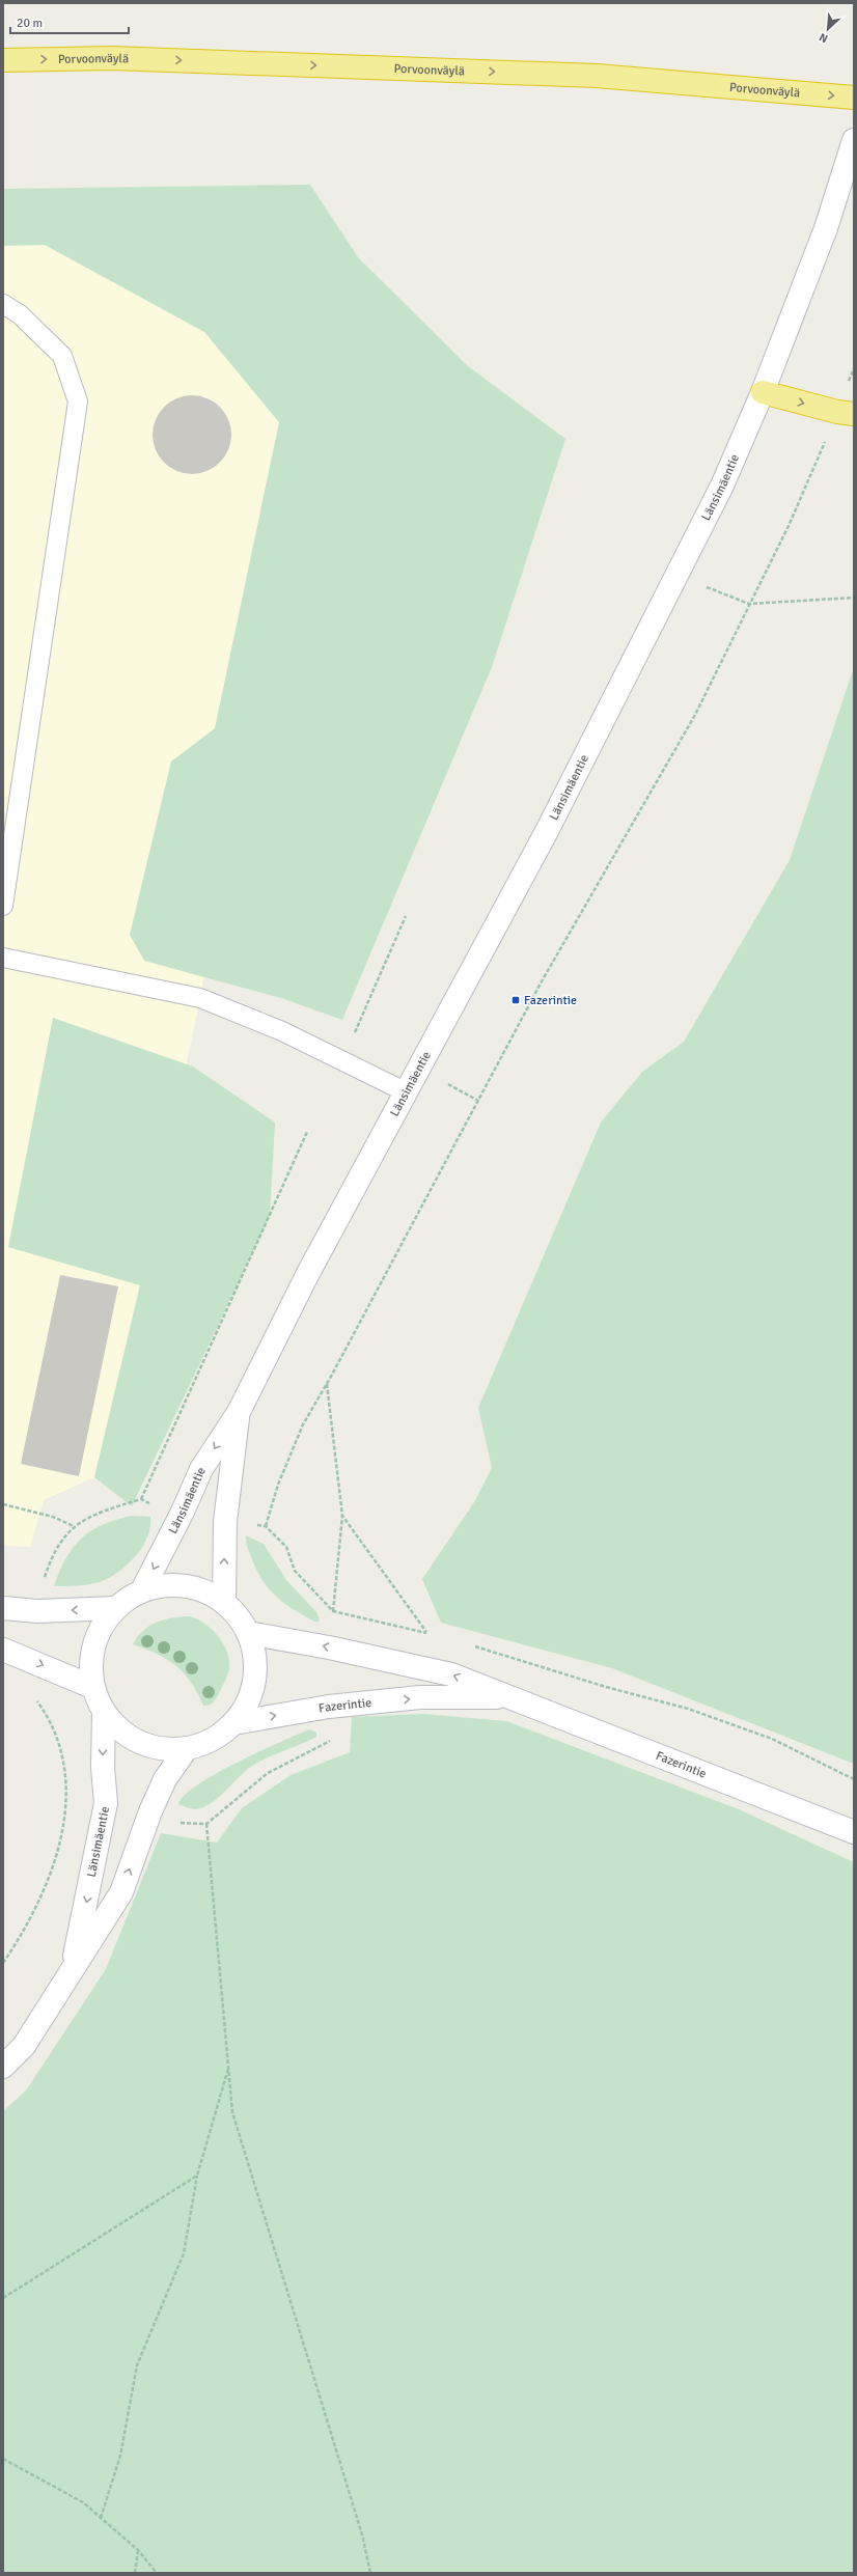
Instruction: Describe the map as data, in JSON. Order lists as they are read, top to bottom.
{
  "streets": {
    "highway": ["Porvoonväylä"],
    "main road": ["Länsimäentie", "Fazerintie"]
  },
  "crossings": [
    ["Länsimäentie", "Fazerintie"]
  ],
  "one_way": ["Porvoonväylä"],
  "places": {
    "transit": ["Fazerintie"]
  },
  "scale_bar": "20 m",
  "north": "bottom left"
}
